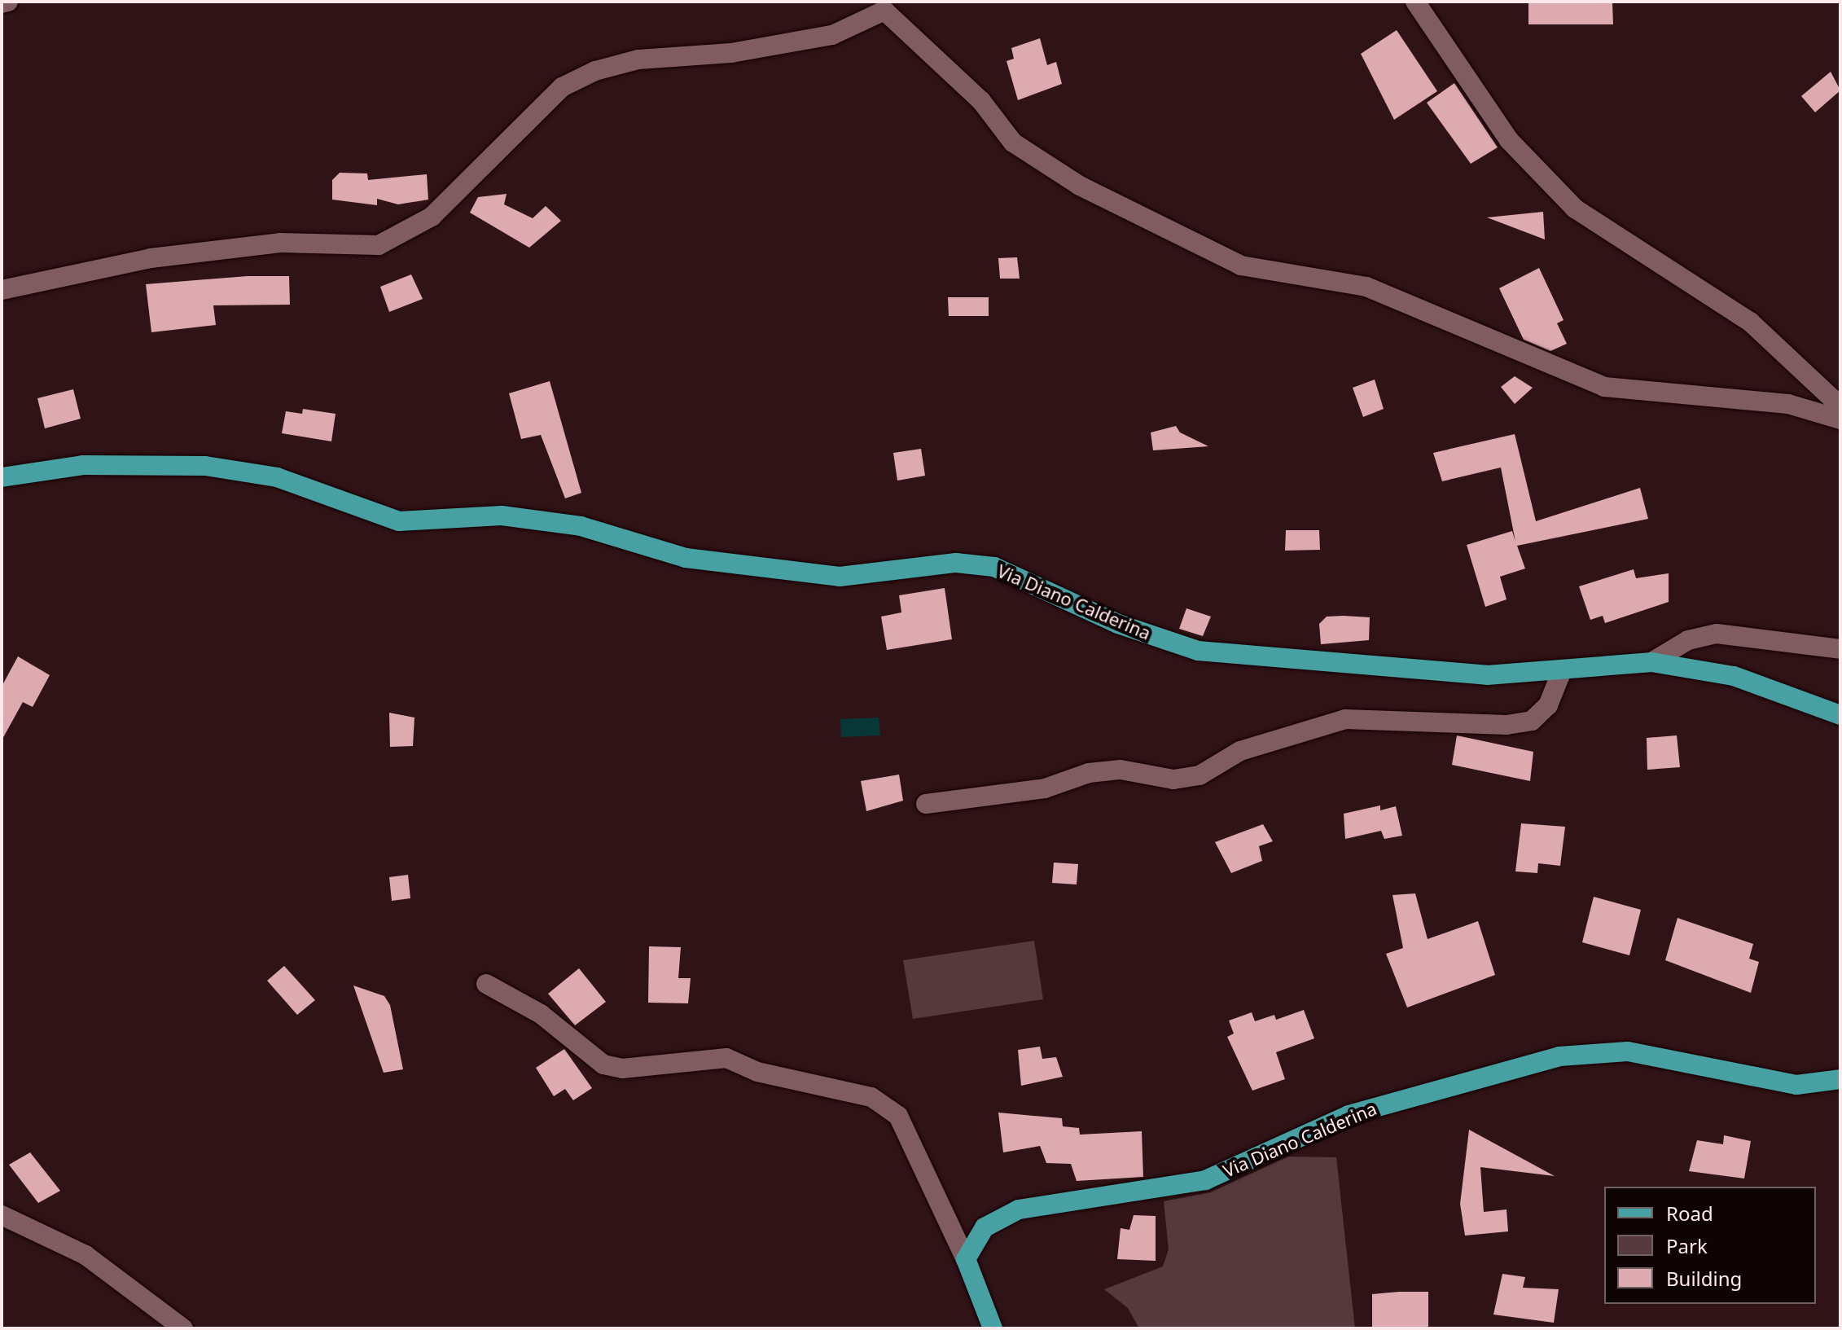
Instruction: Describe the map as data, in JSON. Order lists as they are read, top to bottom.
{
  "streets": {
    "main road": ["Via Diano Calderina"]
  },
  "legend": ["Road", "Park", "Building"]
}
